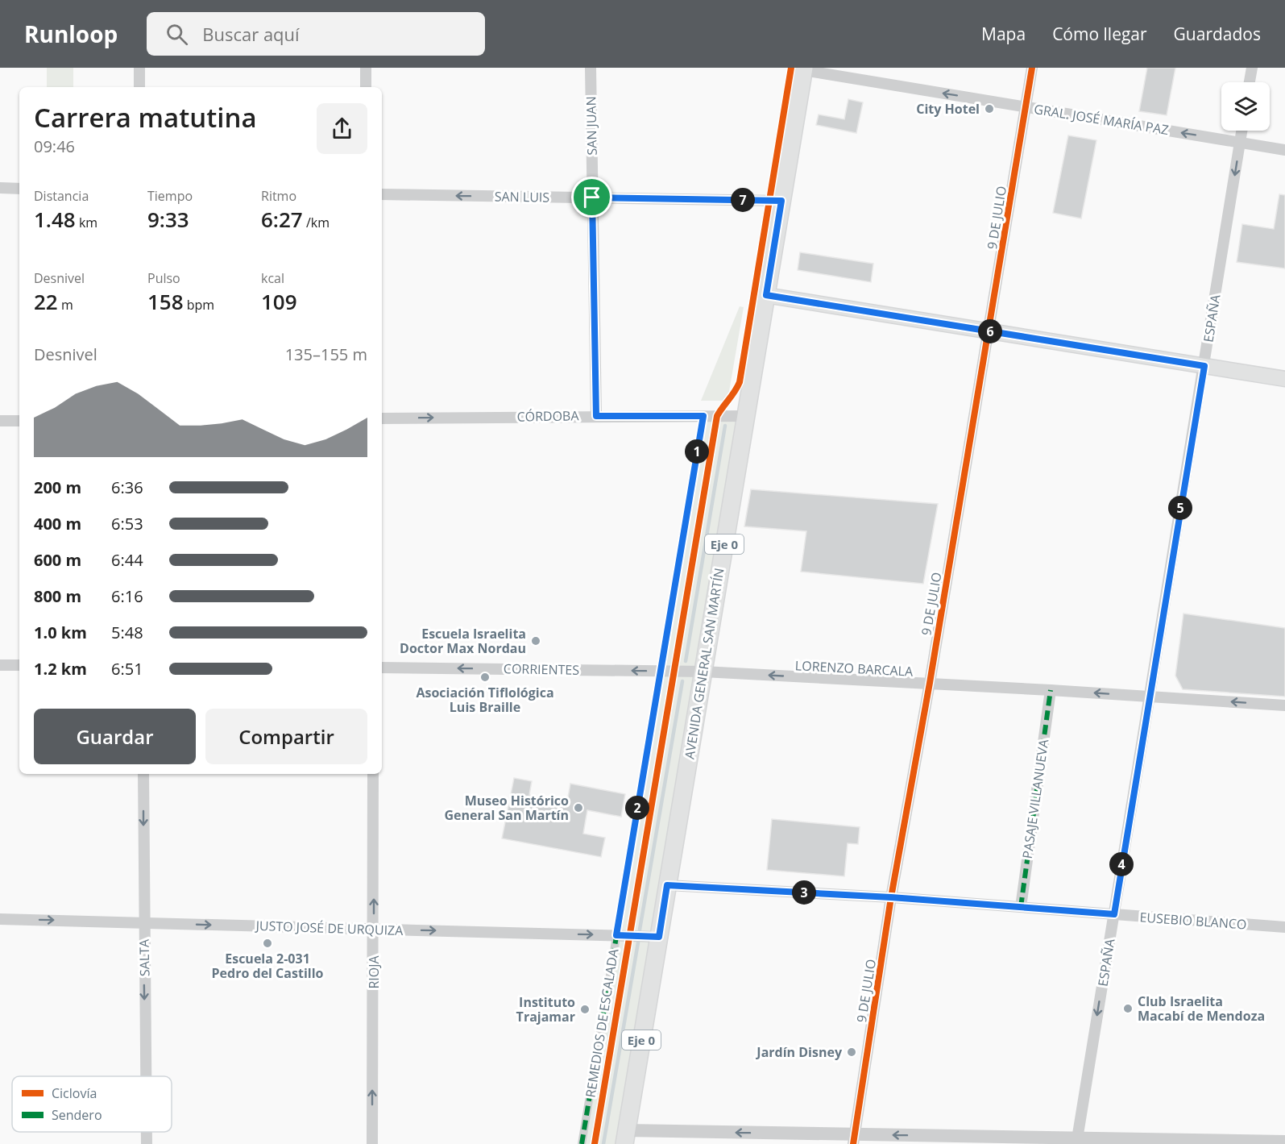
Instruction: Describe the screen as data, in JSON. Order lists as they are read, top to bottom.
{
  "streets": {
    "main road": ["Eje 0", "AVENIDA GENERAL SAN MARTÍN"],
    "street": [
      "GRAL. JOSÉ MARÍA PAZ",
      "SAN JUAN",
      "SAN LUIS",
      "9 DE JULIO",
      "ESPAÑA",
      "CÓRDOBA",
      "LORENZO BARCALA",
      "CORRIENTES",
      "PASAJE VILLANUEVA",
      "EUSEBIO BLANCO",
      "JUSTO JOSÉ DE URQUIZA",
      "SALTA",
      "RIOJA",
      "REMEDIOS DE ESCALADA"
    ]
  },
  "crossings": [
    ["GRAL. JOSÉ MARÍA PAZ", "9 DE JULIO"],
    ["GRAL. JOSÉ MARÍA PAZ", "ESPAÑA"],
    ["GRAL. JOSÉ MARÍA PAZ", "AVENIDA GENERAL SAN MARTÍN"],
    ["SAN JUAN", "SAN LUIS"],
    ["SAN JUAN", "CÓRDOBA"],
    ["SAN LUIS", "AVENIDA GENERAL SAN MARTÍN"],
    ["9 DE JULIO", "LORENZO BARCALA"],
    ["9 DE JULIO", "EUSEBIO BLANCO"],
    ["ESPAÑA", "LORENZO BARCALA"],
    ["ESPAÑA", "EUSEBIO BLANCO"],
    ["CÓRDOBA", "AVENIDA GENERAL SAN MARTÍN"],
    ["CÓRDOBA", "REMEDIOS DE ESCALADA"],
    ["AVENIDA GENERAL SAN MARTÍN", "LORENZO BARCALA"],
    ["AVENIDA GENERAL SAN MARTÍN", "CORRIENTES"],
    ["AVENIDA GENERAL SAN MARTÍN", "EUSEBIO BLANCO"],
    ["AVENIDA GENERAL SAN MARTÍN", "JUSTO JOSÉ DE URQUIZA"],
    ["LORENZO BARCALA", "CORRIENTES"],
    ["LORENZO BARCALA", "PASAJE VILLANUEVA"],
    ["CORRIENTES", "REMEDIOS DE ESCALADA"],
    ["PASAJE VILLANUEVA", "EUSEBIO BLANCO"],
    ["JUSTO JOSÉ DE URQUIZA", "SALTA"],
    ["JUSTO JOSÉ DE URQUIZA", "RIOJA"],
    ["JUSTO JOSÉ DE URQUIZA", "REMEDIOS DE ESCALADA"]
  ],
  "one_way": [
    "GRAL. JOSÉ MARÍA PAZ",
    "SAN LUIS",
    "ESPAÑA",
    "CÓRDOBA",
    "LORENZO BARCALA",
    "CORRIENTES",
    "JUSTO JOSÉ DE URQUIZA",
    "SALTA",
    "RIOJA"
  ],
  "places": [
    "City Hotel",
    "Escuela Israelita Doctor Max Nordau",
    "Asociación Tiflológica Luis Braille",
    "Museo Histórico General San Martín",
    "Escuela 2-031 Pedro del Castillo",
    "Club Israelita Macabí de Mendoza",
    "Instituto Trajamar",
    "Jardín Disney"
  ],
  "legend": ["Ciclovía", "Sendero"],
  "page": {
    "header": "Runloop",
    "search": "Buscar aquí",
    "nav": ["Mapa", "Cómo llegar", "Guardados"],
    "heading": ["Carrera matutina", "09:46"],
    "stats": [
      ["Distancia", "1.48 km"],
      ["Tiempo", "9:33"],
      ["Ritmo", "6:27 /km"],
      ["Desnivel", "22 m"],
      ["Pulso", "158 bpm"],
      ["kcal", "109"]
    ],
    "pins": [
      "7",
      "6",
      "1",
      "5",
      "2",
      "4",
      "3"
    ],
    "chart": ["Desnivel", "135–155 m"],
    "list": [
      {
        "name": "200 m",
        "note": "6:36"
      },
      {
        "name": "400 m",
        "note": "6:53"
      },
      {
        "name": "600 m",
        "note": "6:44"
      },
      {
        "name": "800 m",
        "note": "6:16"
      },
      {
        "name": "1.0 km",
        "note": "5:48"
      },
      {
        "name": "1.2 km",
        "note": "6:51"
      }
    ],
    "buttons": ["Guardar", "Compartir"]
  }
}
